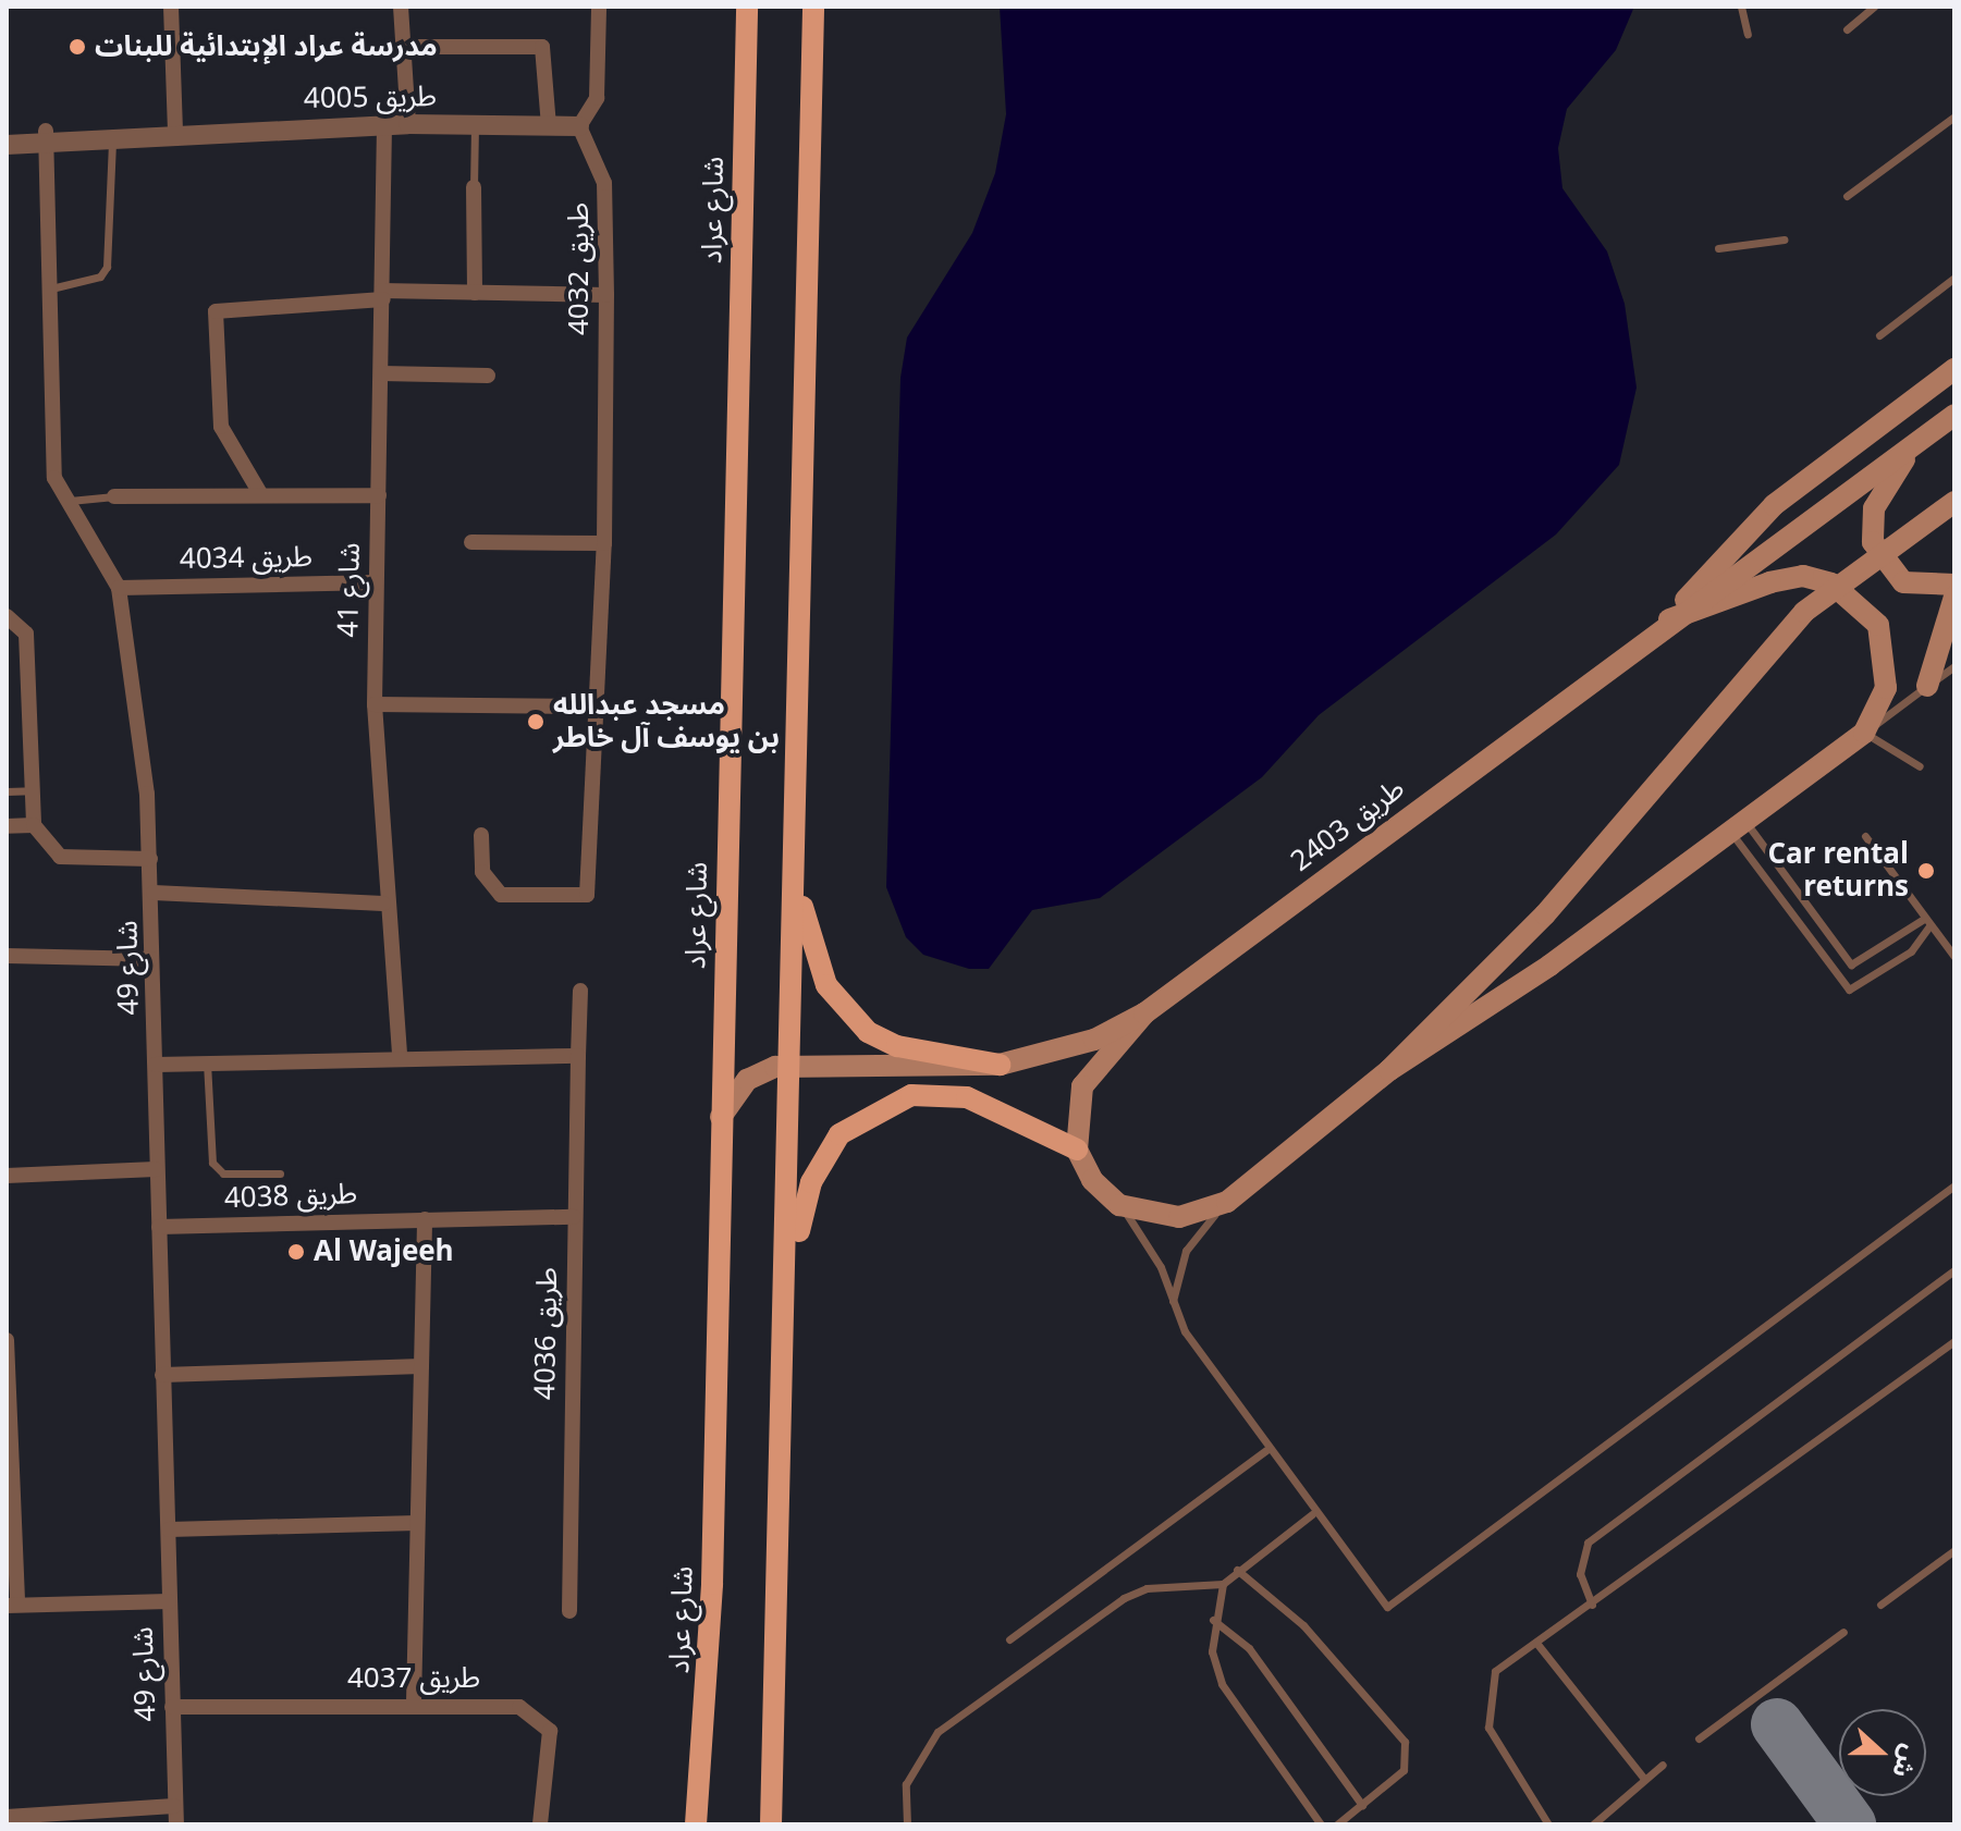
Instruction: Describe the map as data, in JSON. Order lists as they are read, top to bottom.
{
  "streets": {
    "main road": ["شارع عراد", "طريق 2403"],
    "street": [
      "طريق 4005",
      "طريق 4032",
      "طريق 4034",
      "شارع 41",
      "شارع 49",
      "طريق 4038",
      "طريق 4036",
      "طريق 4037"
    ]
  },
  "crossings": [
    ["طريق 4005", "طريق 4032"],
    ["طريق 4005", "شارع 41"],
    ["طريق 4005", "شارع 49"],
    ["شارع عراد", "طريق 2403"],
    ["طريق 4034", "شارع 41"],
    ["طريق 4034", "شارع 49"],
    ["شارع 49", "طريق 4038"],
    ["شارع 49", "طريق 4037"],
    ["طريق 4038", "طريق 4036"]
  ],
  "places": [
    "مدرسة عراد الإبتدائية للبنات",
    "مسجد عبدالله بن يوسف آل خاطر",
    "Car rental returns",
    "Al Wajeeh"
  ],
  "north": "right"
}
